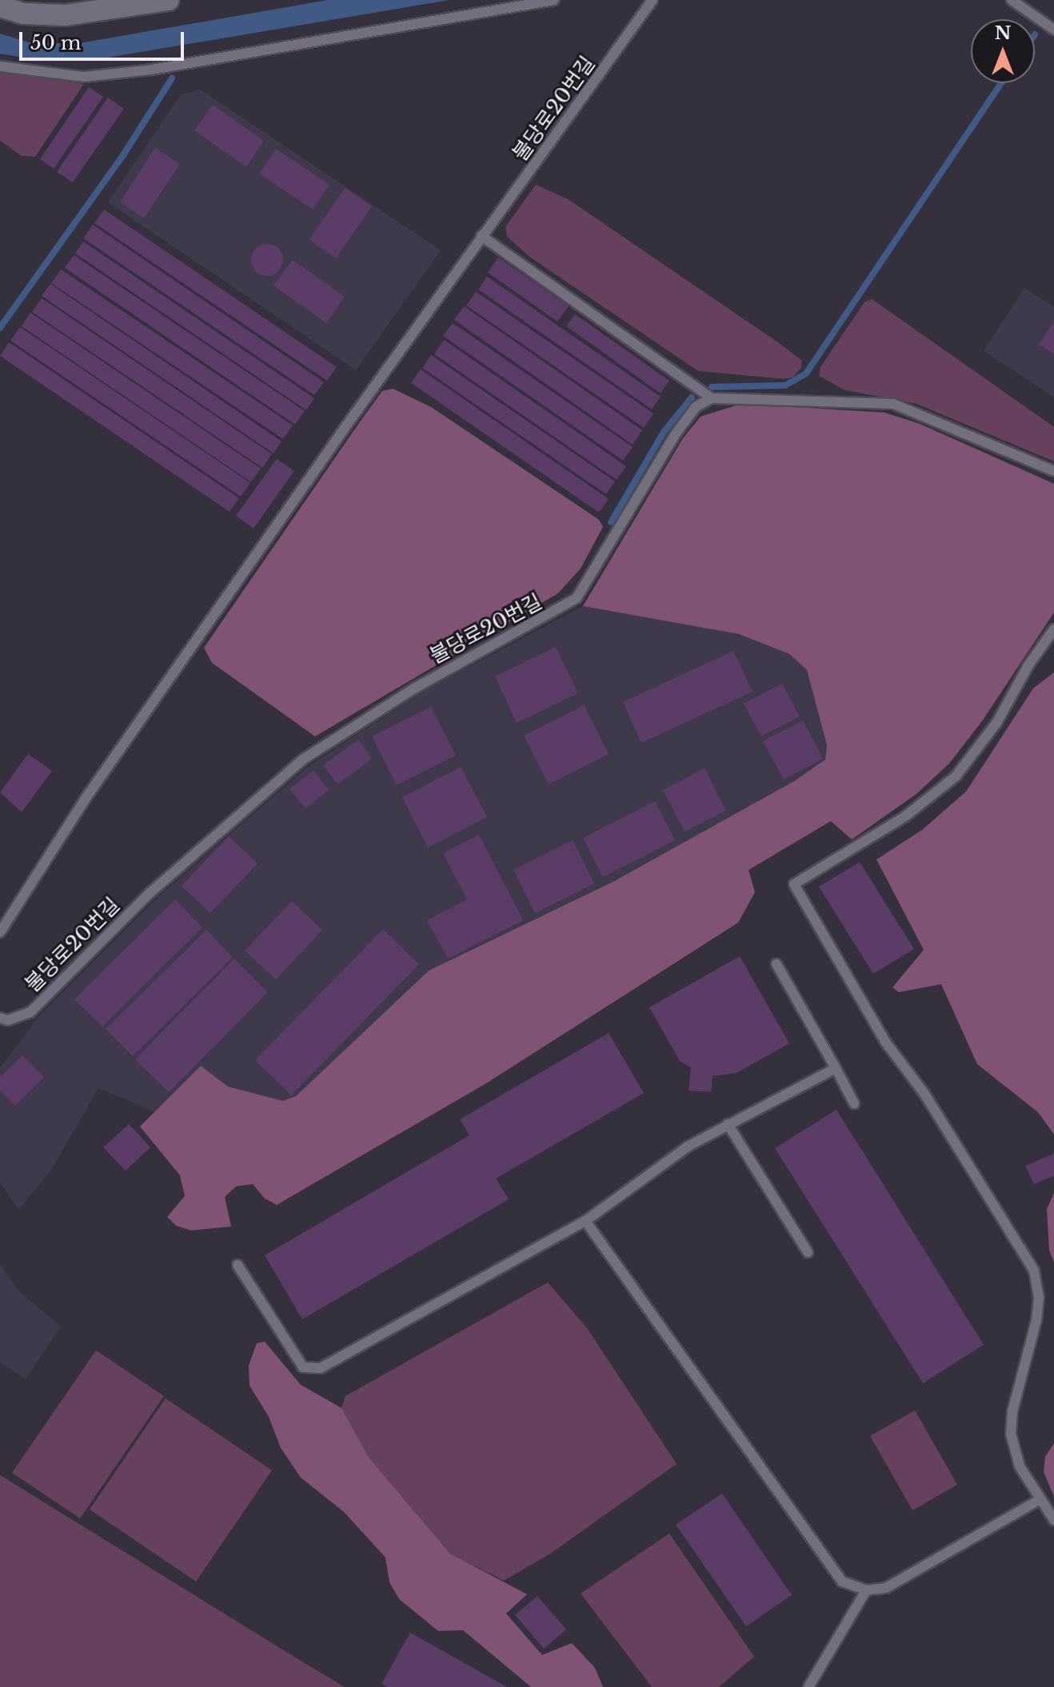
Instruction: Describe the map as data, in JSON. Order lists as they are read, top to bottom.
{
  "streets": {
    "lane": ["불당로20번길"]
  },
  "scale_bar": "50 m",
  "north": "top"
}
